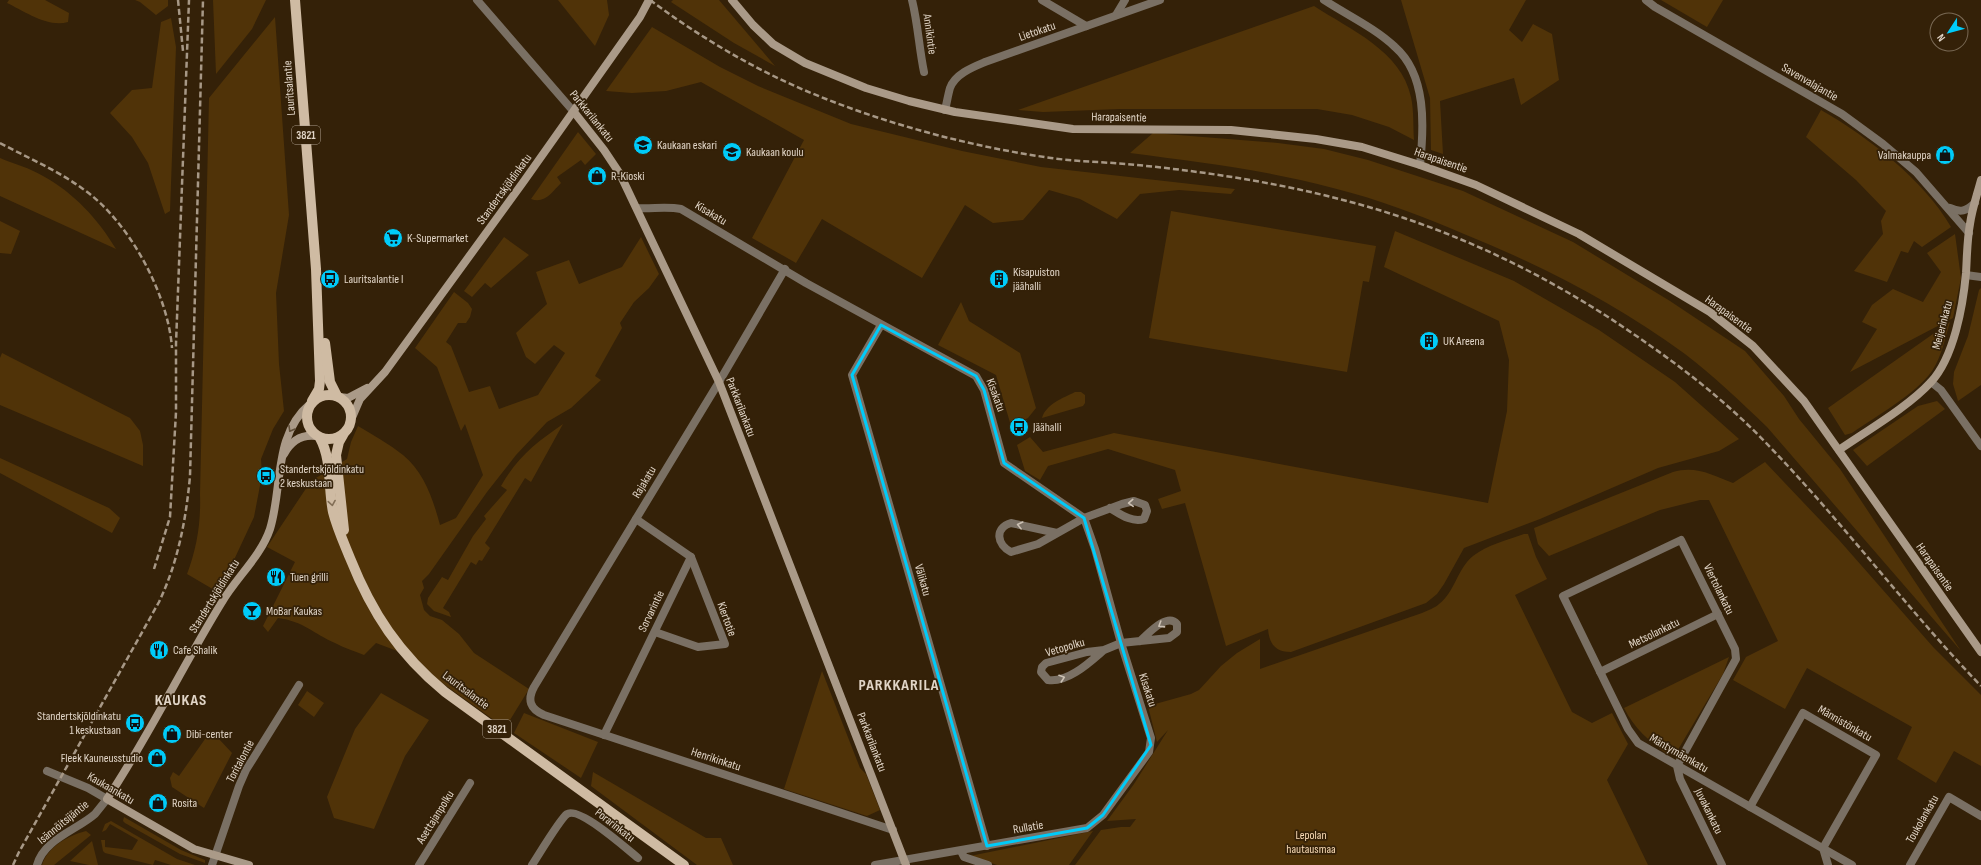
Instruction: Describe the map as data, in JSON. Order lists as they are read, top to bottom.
{
  "streets": {
    "main road": ["Lauritsalantie", "3821"],
    "street": [
      "Lietokatu",
      "Annikintie",
      "Savenvalajantie",
      "Parkkarilankatu",
      "Harapaisentie",
      "Standertskjöldinkatu",
      "Kisakatu",
      "Meijerinkatu",
      "Rajakatu",
      "Välikatu",
      "Viertolankatu",
      "Sorvarintie",
      "Kiertotie",
      "Metsolankatu",
      "Vetopolku",
      "Männistönkatu",
      "Mäntymäenkatu",
      "Henrikinkatu",
      "Toritalontie",
      "Kaukaankatu",
      "Juvakankatu",
      "Asettajanpolku",
      "Toukolankatu",
      "Isännöitsijäntie",
      "Porarinkatu",
      "Rullatie"
    ]
  },
  "crossings": [
    ["Lietokatu", "Harapaisentie"],
    ["Savenvalajantie", "Meijerinkatu"],
    ["Lauritsalantie", "Standertskjöldinkatu"],
    ["Parkkarilankatu", "Standertskjöldinkatu"],
    ["Parkkarilankatu", "Kisakatu"],
    ["Parkkarilankatu", "Rajakatu"],
    ["Parkkarilankatu", "Henrikinkatu"],
    ["Parkkarilankatu", "Rullatie"],
    ["Harapaisentie", "Meijerinkatu"],
    ["Standertskjöldinkatu", "Kaukaankatu"],
    ["Standertskjöldinkatu", "Isännöitsijäntie"],
    ["Kisakatu", "Rajakatu"],
    ["Kisakatu", "Välikatu"],
    ["Kisakatu", "Vetopolku"],
    ["Kisakatu", "Rullatie"],
    ["Rajakatu", "Henrikinkatu"],
    ["Välikatu", "Rullatie"],
    ["Viertolankatu", "Metsolankatu"],
    ["Viertolankatu", "Mäntymäenkatu"],
    ["Viertolankatu", "Juvakankatu"],
    ["Sorvarintie", "Kiertotie"],
    ["Sorvarintie", "Henrikinkatu"],
    ["Metsolankatu", "Mäntymäenkatu"],
    ["Männistönkatu", "Mäntymäenkatu"],
    ["Mäntymäenkatu", "Juvakankatu"],
    ["Toritalontie", "Kaukaankatu"],
    ["Kaukaankatu", "Isännöitsijäntie"]
  ],
  "districts": ["PARKKARILA", "KAUKAS"],
  "parks": ["Lepolan hautausmaa"],
  "places": {
    "school or university": ["Kaukaan eskari", "Kaukaan koulu"],
    "shop": [
      "Valmakauppa",
      "R-Kioski",
      "Dibi-center",
      "Fleek Kauneusstudio",
      "Rosita"
    ],
    "supermarket": ["K-Supermarket"],
    "bus stop": [
      "Lauritsalantie I",
      "Jäähalli",
      "Standertskjöldinkatu 2 keskustaan",
      "Standertskjöldinkatu 1 keskustaan"
    ],
    "building": ["Kisapuiston jäähalli", "UK Areena"],
    "restaurant": ["Tuen grilli", "Cafe Shalik"],
    "bar": ["MoBar Kaukas"]
  },
  "north": "bottom left"
}
